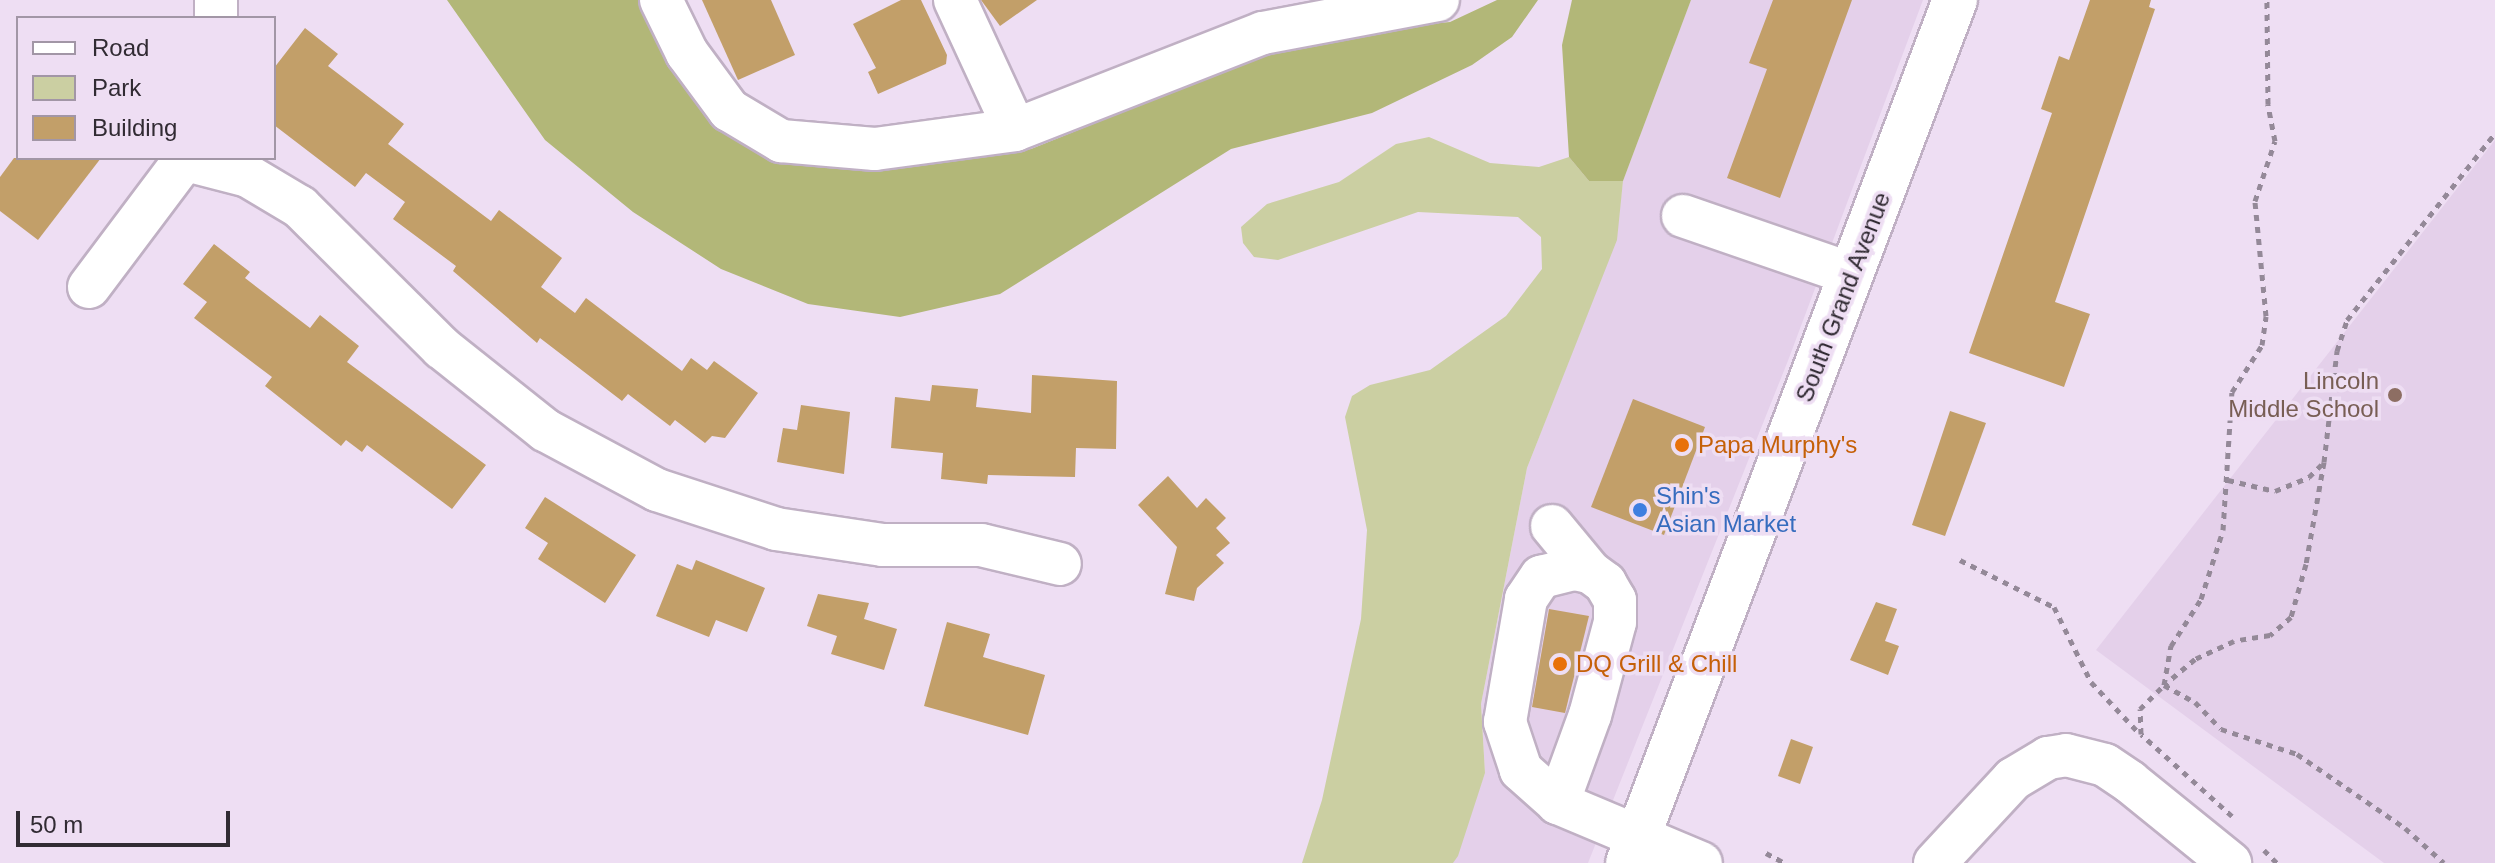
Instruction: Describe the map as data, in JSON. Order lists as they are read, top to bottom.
{
  "streets": {
    "main road": ["South Grand Avenue"]
  },
  "places": [
    "Lincoln Middle School",
    "Papa Murphy's",
    "Shin's Asian Market",
    "DQ Grill & Chill"
  ],
  "legend": ["Road", "Park", "Building"],
  "scale_bar": "50 m"
}
